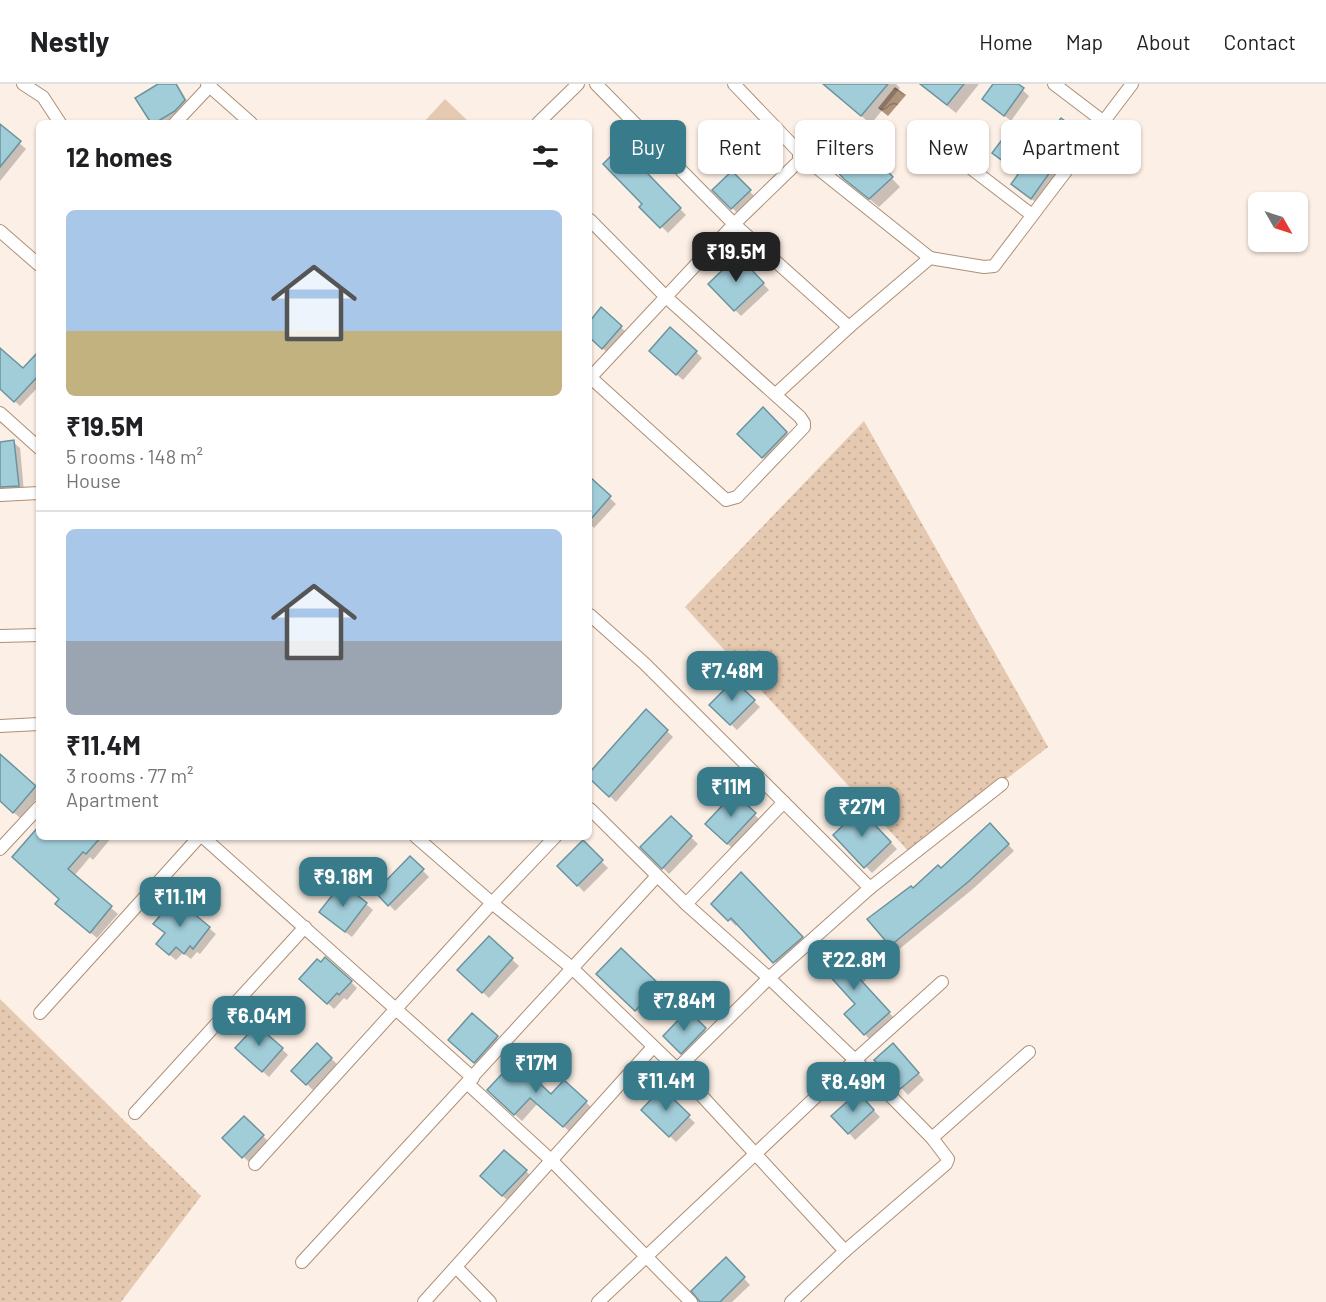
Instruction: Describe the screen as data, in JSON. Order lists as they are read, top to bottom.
{
  "north": "bottom right",
  "page": {
    "header": "Nestly",
    "nav": [
      "Home",
      "Map",
      "About",
      "Contact"
    ],
    "chip": [
      "Buy",
      "Rent",
      "Filters",
      "New",
      "Apartment"
    ],
    "heading": "12 homes",
    "list": [
      {
        "name": "₹19.5M",
        "note": "5 rooms · 148 m² · House"
      },
      {
        "name": "₹11.4M",
        "note": "3 rooms · 77 m² · Apartment"
      }
    ],
    "price": [
      "₹19.5M",
      "₹7.48M",
      "₹11M",
      "₹27M",
      "₹9.18M",
      "₹11.1M",
      "₹22.8M",
      "₹7.84M",
      "₹6.04M",
      "₹17M",
      "₹11.4M",
      "₹8.49M"
    ]
  }
}
